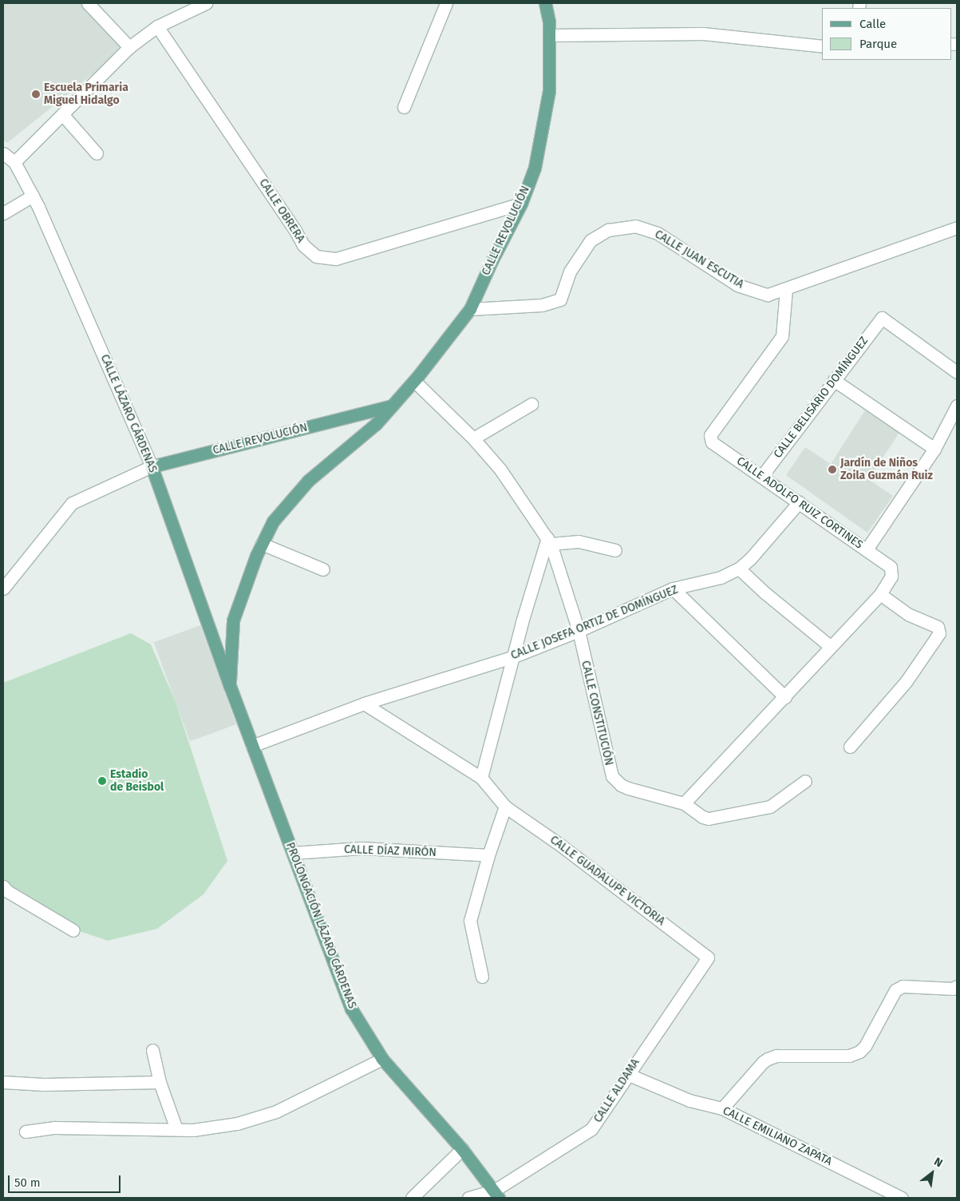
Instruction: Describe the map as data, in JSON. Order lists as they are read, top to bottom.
{
  "streets": {
    "main road": ["CALLE REVOLUCIÓN", "CALLE LÁZARO CÁRDENAS", "PROLONGACIÓN LÁZARO CÁRDENAS"],
    "street": [
      "CALLE OBRERA",
      "CALLE JUAN ESCUTIA",
      "CALLE BELISARIO DOMÍNGUEZ",
      "CALLE ADOLFO RUIZ CORTINES",
      "CALLE JOSEFA ORTIZ DE DOMÍNGUEZ",
      "CALLE CONSTITUCIÓN",
      "CALLE DÍAZ MIRÓN",
      "CALLE GUADALUPE VICTORIA",
      "CALLE ALDAMA",
      "CALLE EMILIANO ZAPATA"
    ]
  },
  "crossings": [
    ["CALLE OBRERA", "CALLE REVOLUCIÓN"],
    ["CALLE REVOLUCIÓN", "CALLE JUAN ESCUTIA"],
    ["CALLE REVOLUCIÓN", "CALLE LÁZARO CÁRDENAS"],
    ["CALLE REVOLUCIÓN", "CALLE CONSTITUCIÓN"],
    ["CALLE REVOLUCIÓN", "PROLONGACIÓN LÁZARO CÁRDENAS"],
    ["CALLE JUAN ESCUTIA", "CALLE ADOLFO RUIZ CORTINES"],
    ["CALLE BELISARIO DOMÍNGUEZ", "CALLE ADOLFO RUIZ CORTINES"],
    ["CALLE LÁZARO CÁRDENAS", "PROLONGACIÓN LÁZARO CÁRDENAS"],
    ["CALLE ADOLFO RUIZ CORTINES", "CALLE JOSEFA ORTIZ DE DOMÍNGUEZ"],
    ["CALLE JOSEFA ORTIZ DE DOMÍNGUEZ", "CALLE CONSTITUCIÓN"],
    ["CALLE JOSEFA ORTIZ DE DOMÍNGUEZ", "PROLONGACIÓN LÁZARO CÁRDENAS"],
    ["CALLE DÍAZ MIRÓN", "PROLONGACIÓN LÁZARO CÁRDENAS"],
    ["CALLE GUADALUPE VICTORIA", "CALLE ALDAMA"],
    ["PROLONGACIÓN LÁZARO CÁRDENAS", "CALLE ALDAMA"],
    ["CALLE ALDAMA", "CALLE EMILIANO ZAPATA"]
  ],
  "places": ["Escuela Primaria Miguel Hidalgo", "Jardín de Niños Zoila Guzmán Ruiz", "Estadio de Beisbol"],
  "legend": ["Calle", "Parque"],
  "scale_bar": "50 m",
  "north": "top right"
}
